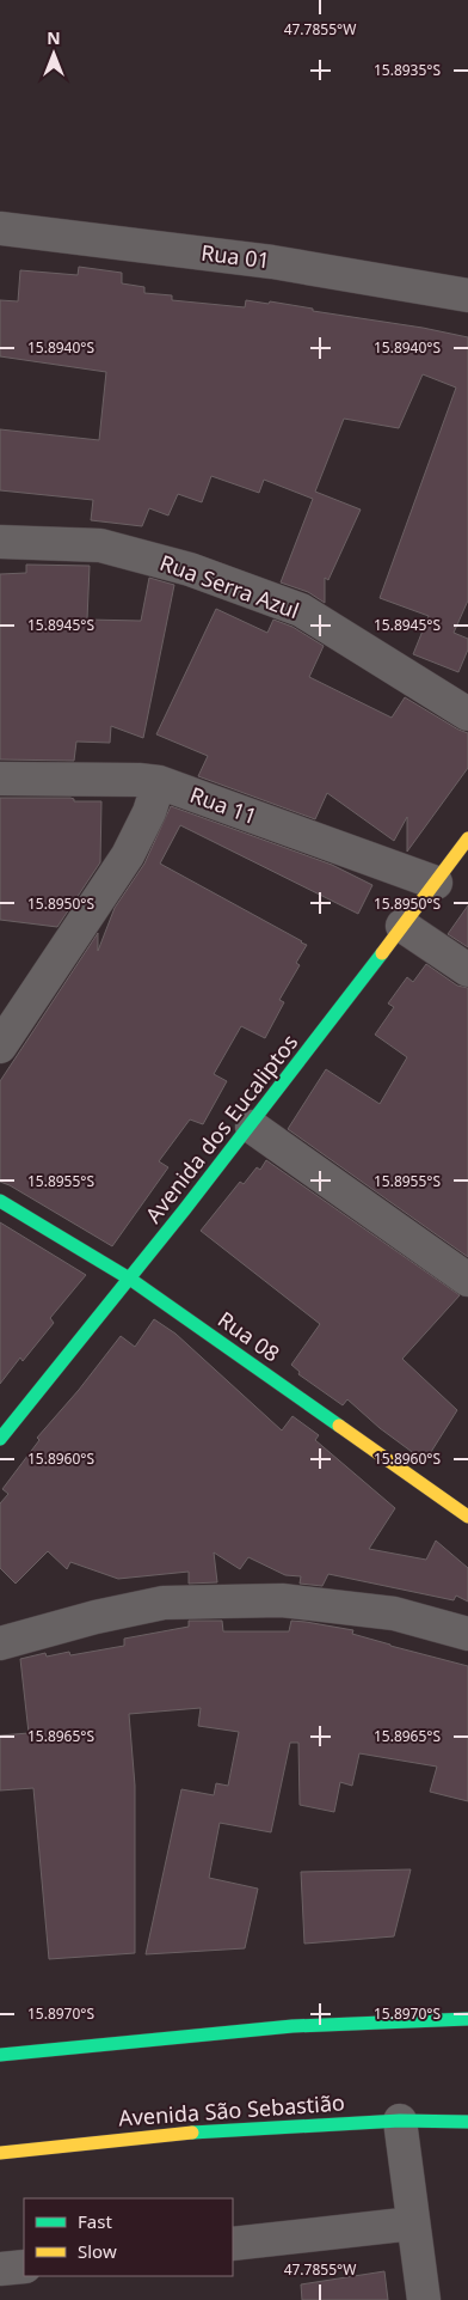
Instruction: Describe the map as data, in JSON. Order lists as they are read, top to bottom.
{
  "streets": {
    "street": [
      "Rua 01",
      "Rua Serra Azul",
      "Rua 11",
      "Avenida dos Eucaliptos",
      "Rua 08",
      "Avenida São Sebastião"
    ]
  },
  "crossings": [
    ["Rua 11", "Avenida dos Eucaliptos"],
    ["Avenida dos Eucaliptos", "Rua 08"]
  ],
  "legend": ["Fast", "Slow"],
  "north": "top",
  "coordinates": [
    "47.7855°W",
    "15.8935°S",
    "15.8940°S",
    "15.8945°S",
    "15.8950°S",
    "15.8955°S",
    "15.8960°S",
    "15.8965°S",
    "15.8970°S"
  ]
}
